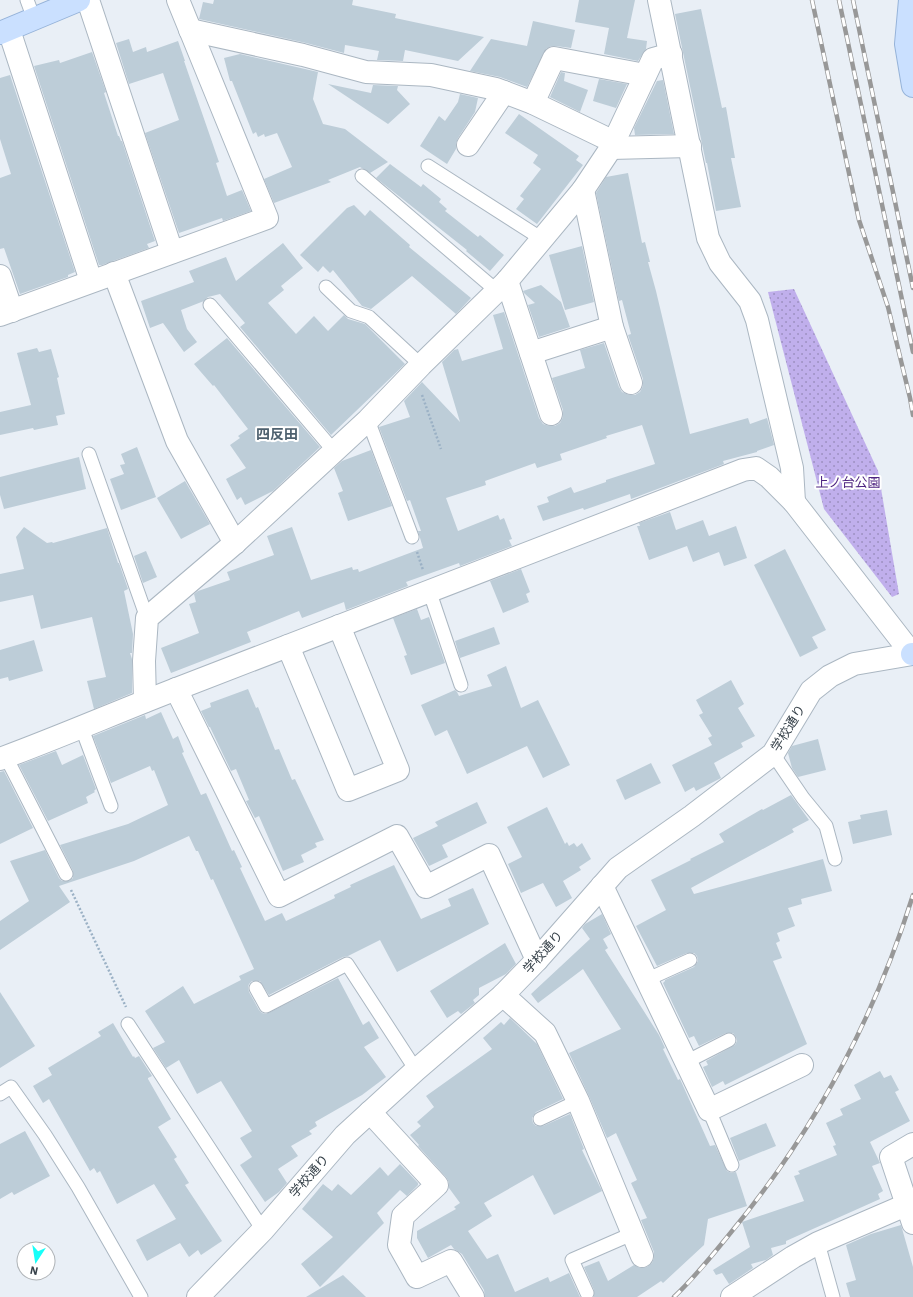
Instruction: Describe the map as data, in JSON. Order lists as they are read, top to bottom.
{
  "streets": {
    "street": ["学校通り"]
  },
  "districts": ["四反田"],
  "parks": ["上ノ台公園"],
  "north": "bottom"
}
